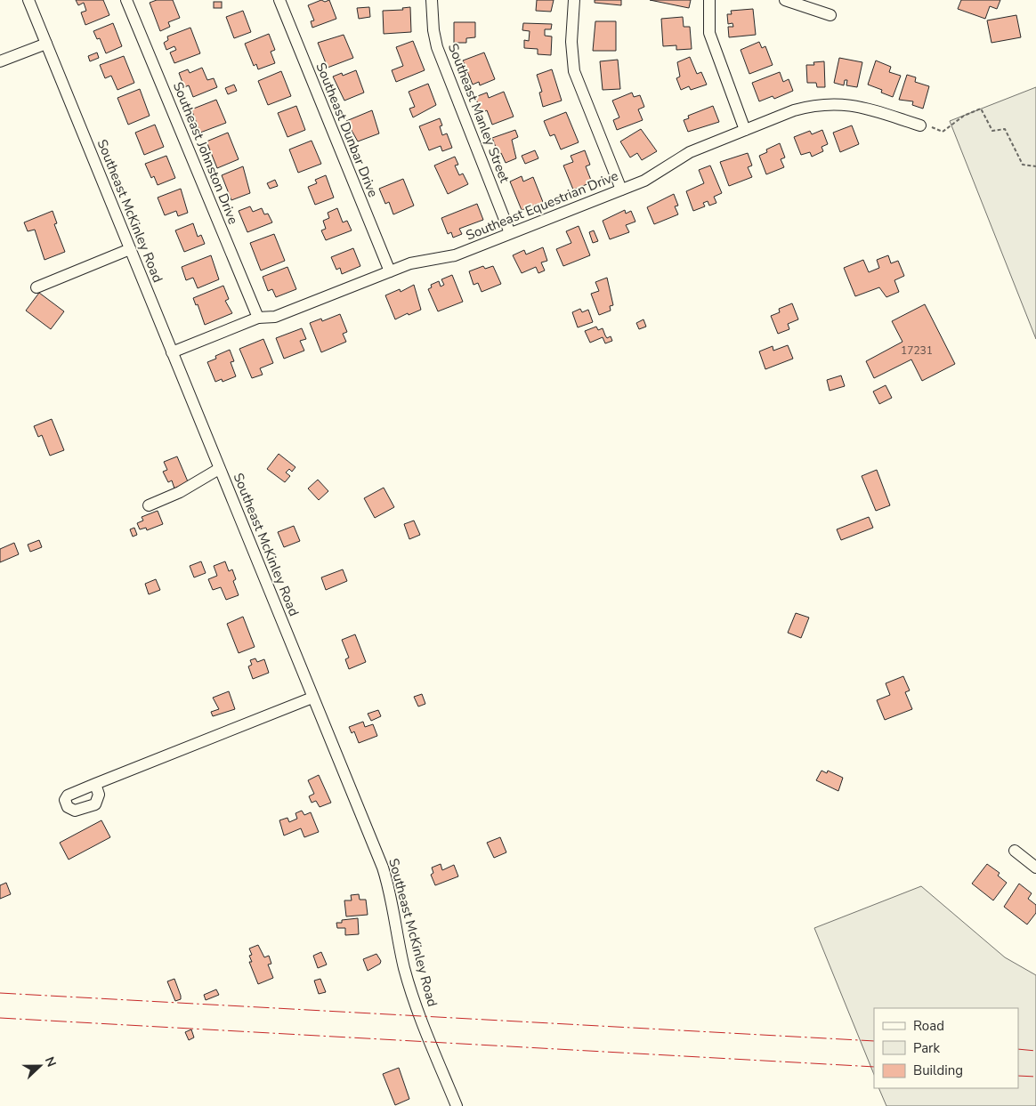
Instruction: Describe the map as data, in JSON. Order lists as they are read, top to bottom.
{
  "streets": {
    "street": [
      "Southeast Manley Street",
      "Southeast Dunbar Drive",
      "Southeast Johnston Drive",
      "Southeast Equestrian Drive",
      "Southeast McKinley Road"
    ]
  },
  "crossings": [
    ["Southeast Manley Street", "Southeast Equestrian Drive"],
    ["Southeast Dunbar Drive", "Southeast Equestrian Drive"],
    ["Southeast Johnston Drive", "Southeast Equestrian Drive"],
    ["Southeast Equestrian Drive", "Southeast McKinley Road"]
  ],
  "house_numbers": ["17231"],
  "legend": ["Road", "Park", "Building"],
  "north": "right"
}
